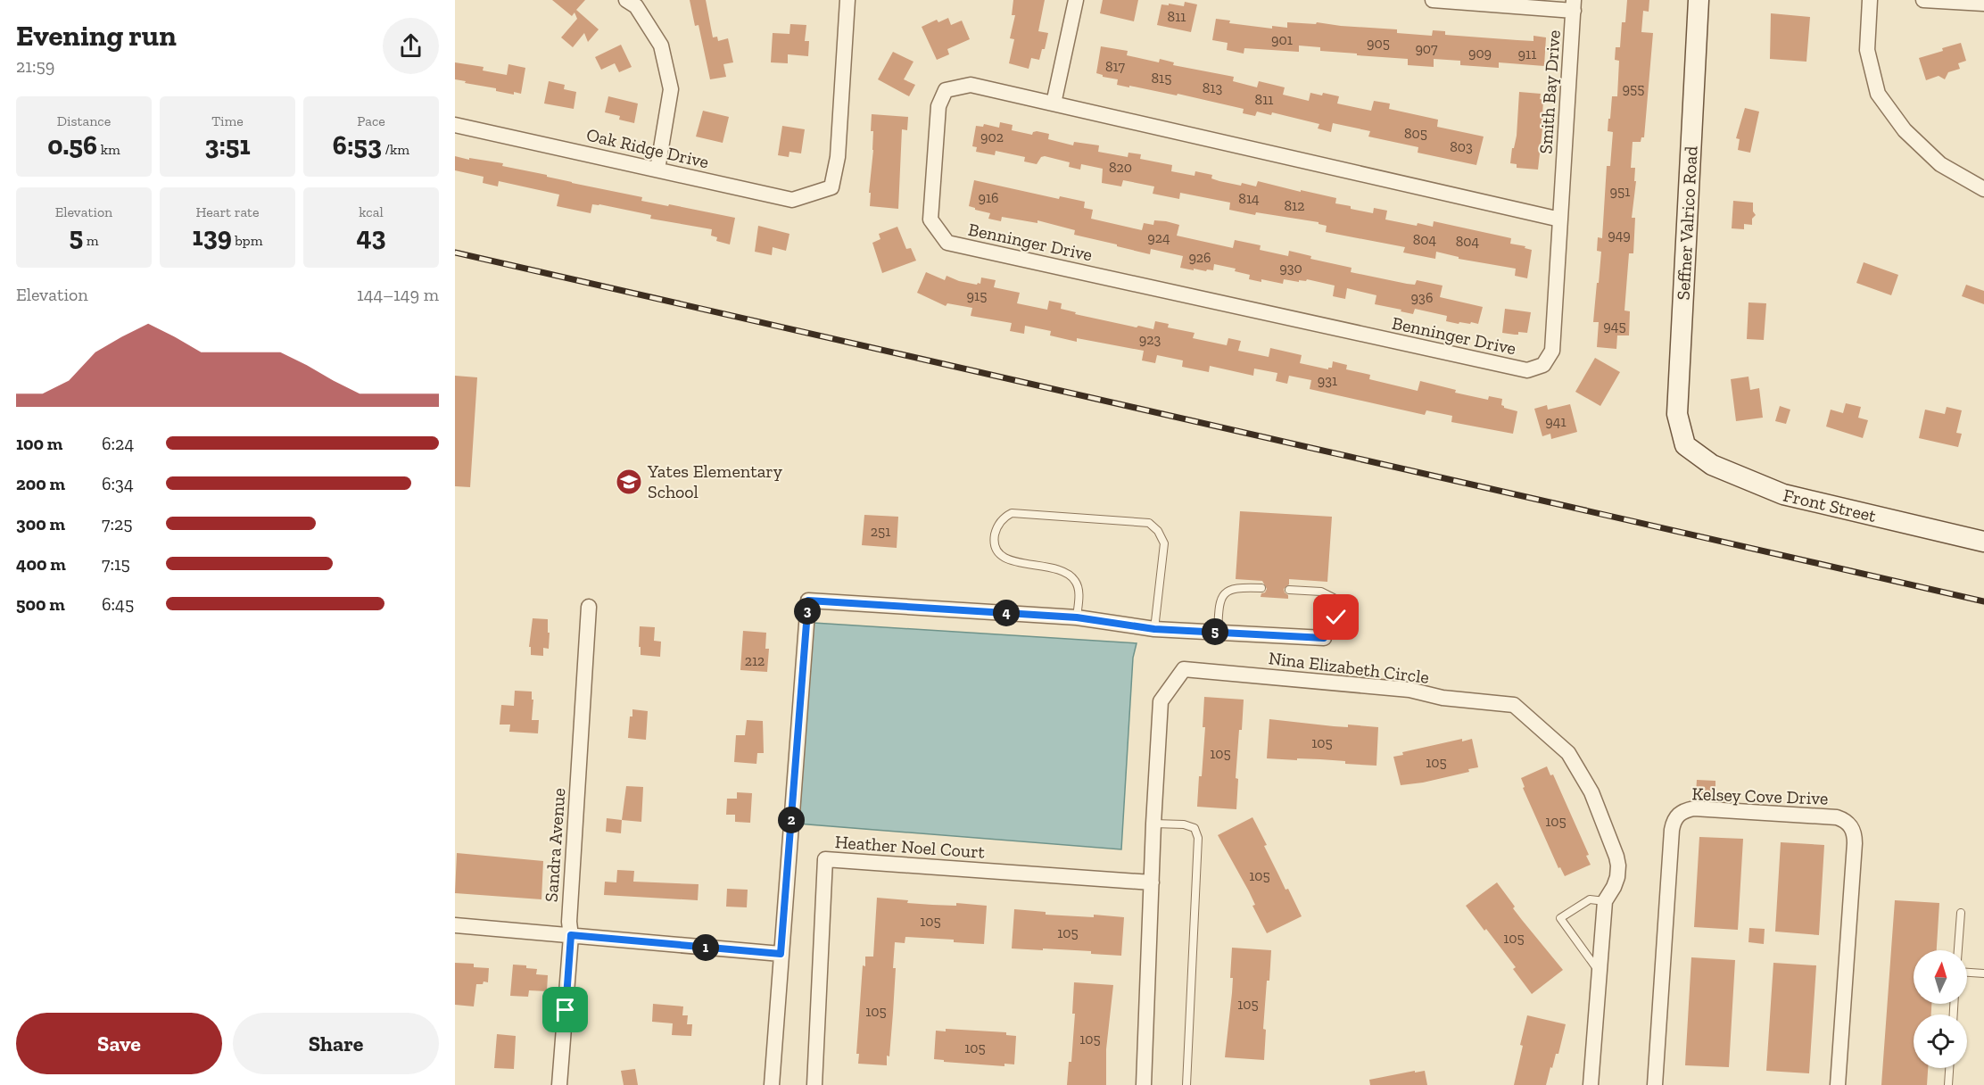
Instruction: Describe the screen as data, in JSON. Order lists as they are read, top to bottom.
{
  "streets": {
    "street": [
      "Smith Bay Drive",
      "Oak Ridge Drive",
      "Seffner Valrico Road",
      "Benninger Drive",
      "Front Street",
      "Nina Elizabeth Circle",
      "Kelsey Cove Drive",
      "Sandra Avenue",
      "Heather Noel Court"
    ]
  },
  "crossings": [
    ["Smith Bay Drive", "Benninger Drive"],
    ["Seffner Valrico Road", "Front Street"],
    ["Nina Elizabeth Circle", "Heather Noel Court"]
  ],
  "places": {
    "school or university": ["Yates Elementary School"]
  },
  "house_numbers": [
    "811",
    "901",
    "905",
    "907",
    "909",
    "911",
    "817",
    "815",
    "813",
    "955",
    "811",
    "805",
    "902",
    "803",
    "820",
    "951",
    "916",
    "814",
    "812",
    "949",
    "924",
    "804",
    "804",
    "926",
    "930",
    "915",
    "936",
    "945",
    "923",
    "931",
    "941",
    "251",
    "212",
    "105",
    "105",
    "105",
    "105",
    "105",
    "105",
    "105",
    "105",
    "105",
    "105",
    "105",
    "105"
  ],
  "north": "top",
  "page": {
    "heading": ["Evening run", "21:59"],
    "stats": [
      ["Distance", "0.56 km"],
      ["Time", "3:51"],
      ["Pace", "6:53 /km"],
      ["Elevation", "5 m"],
      ["Heart rate", "139 bpm"],
      ["kcal", "43"]
    ],
    "chart": ["Elevation", "144–149 m"],
    "list": [
      {
        "name": "100 m",
        "note": "6:24"
      },
      {
        "name": "200 m",
        "note": "6:34"
      },
      {
        "name": "300 m",
        "note": "7:25"
      },
      {
        "name": "400 m",
        "note": "7:15"
      },
      {
        "name": "500 m",
        "note": "6:45"
      }
    ],
    "pins": [
      "3",
      "4",
      "5",
      "2",
      "1"
    ],
    "buttons": ["Save", "Share"]
  }
}
